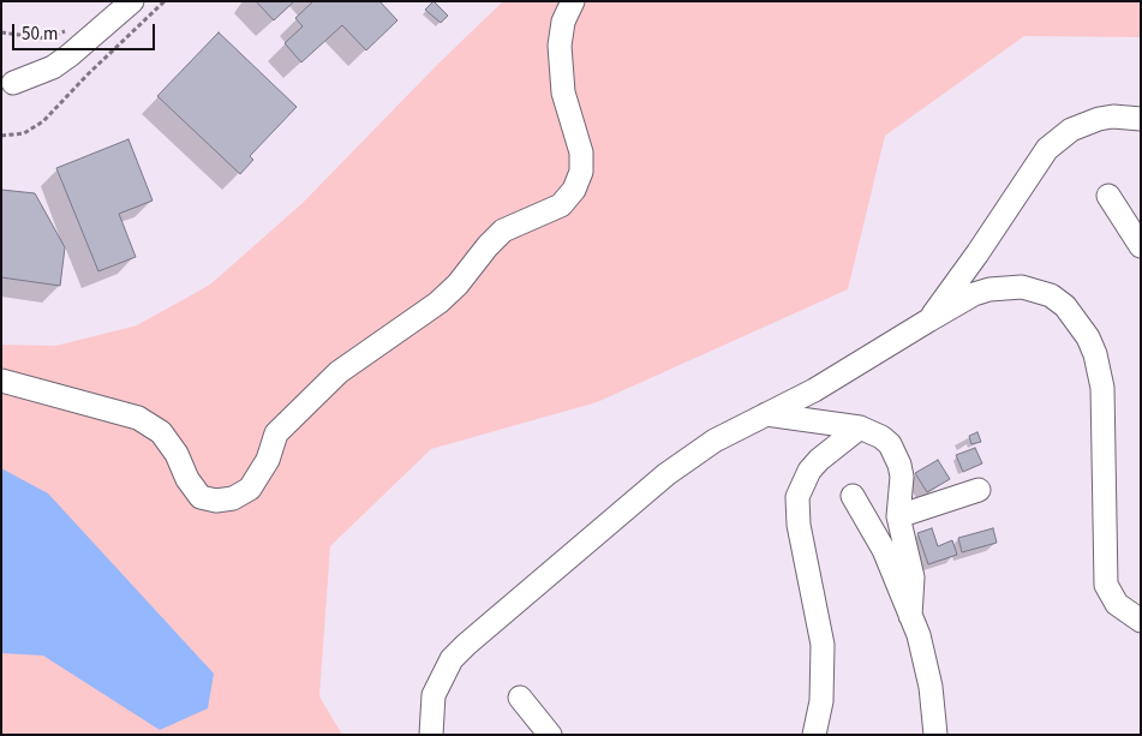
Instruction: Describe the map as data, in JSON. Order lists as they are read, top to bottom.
{
  "scale_bar": "50 m"
}
